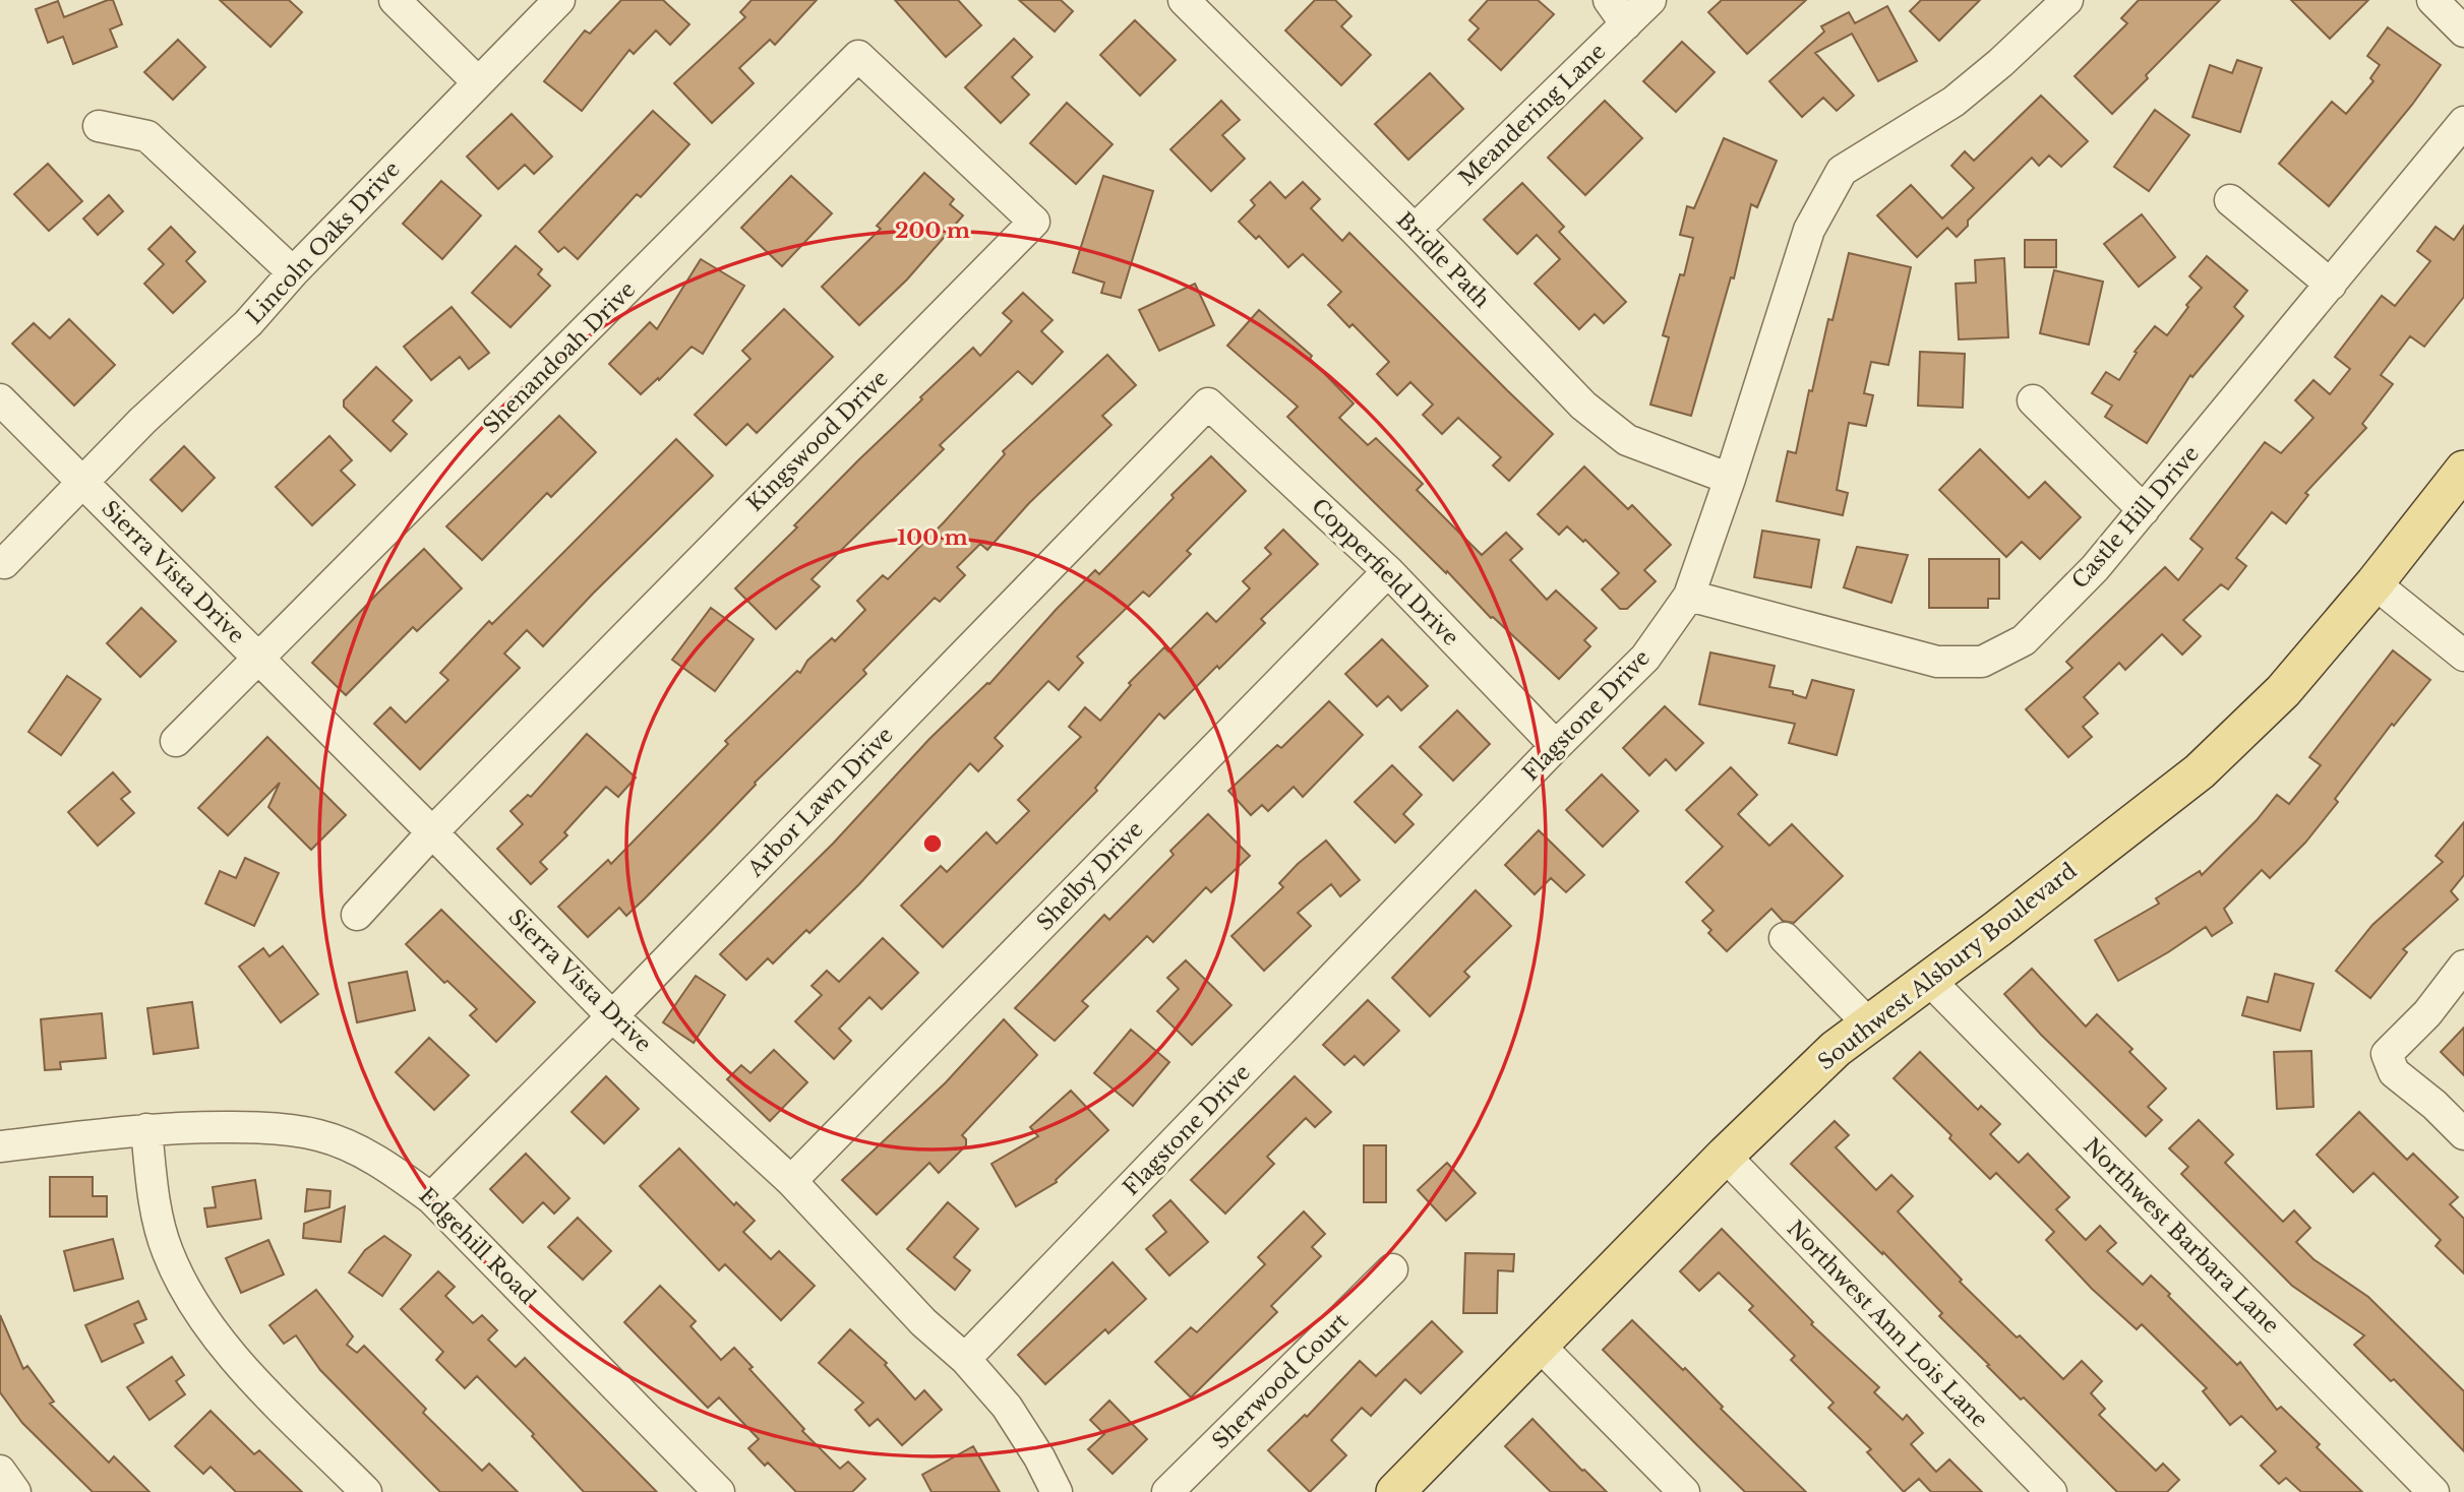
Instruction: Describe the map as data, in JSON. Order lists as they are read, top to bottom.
{
  "streets": {
    "main road": ["Southwest Alsbury Boulevard"],
    "street": [
      "Meandering Lane",
      "Lincoln Oaks Drive",
      "Bridle Path",
      "Shenandoah Drive",
      "Kingswood Drive",
      "Castle Hill Drive",
      "Sierra Vista Drive",
      "Copperfield Drive",
      "Flagstone Drive",
      "Arbor Lawn Drive",
      "Shelby Drive",
      "Northwest Barbara Lane",
      "Edgehill Road",
      "Northwest Ann Lois Lane",
      "Sherwood Court"
    ]
  },
  "crossings": [
    ["Meandering Lane", "Bridle Path"],
    ["Lincoln Oaks Drive", "Sierra Vista Drive"],
    ["Bridle Path", "Flagstone Drive"],
    ["Shenandoah Drive", "Kingswood Drive"],
    ["Shenandoah Drive", "Sierra Vista Drive"],
    ["Kingswood Drive", "Sierra Vista Drive"],
    ["Castle Hill Drive", "Flagstone Drive"],
    ["Sierra Vista Drive", "Flagstone Drive"],
    ["Sierra Vista Drive", "Arbor Lawn Drive"],
    ["Sierra Vista Drive", "Shelby Drive"],
    ["Copperfield Drive", "Flagstone Drive"],
    ["Copperfield Drive", "Arbor Lawn Drive"],
    ["Copperfield Drive", "Shelby Drive"],
    ["Arbor Lawn Drive", "Edgehill Road"],
    ["Southwest Alsbury Boulevard", "Northwest Barbara Lane"],
    ["Southwest Alsbury Boulevard", "Northwest Ann Lois Lane"]
  ],
  "rings": ["200 m", "100 m"]
}
